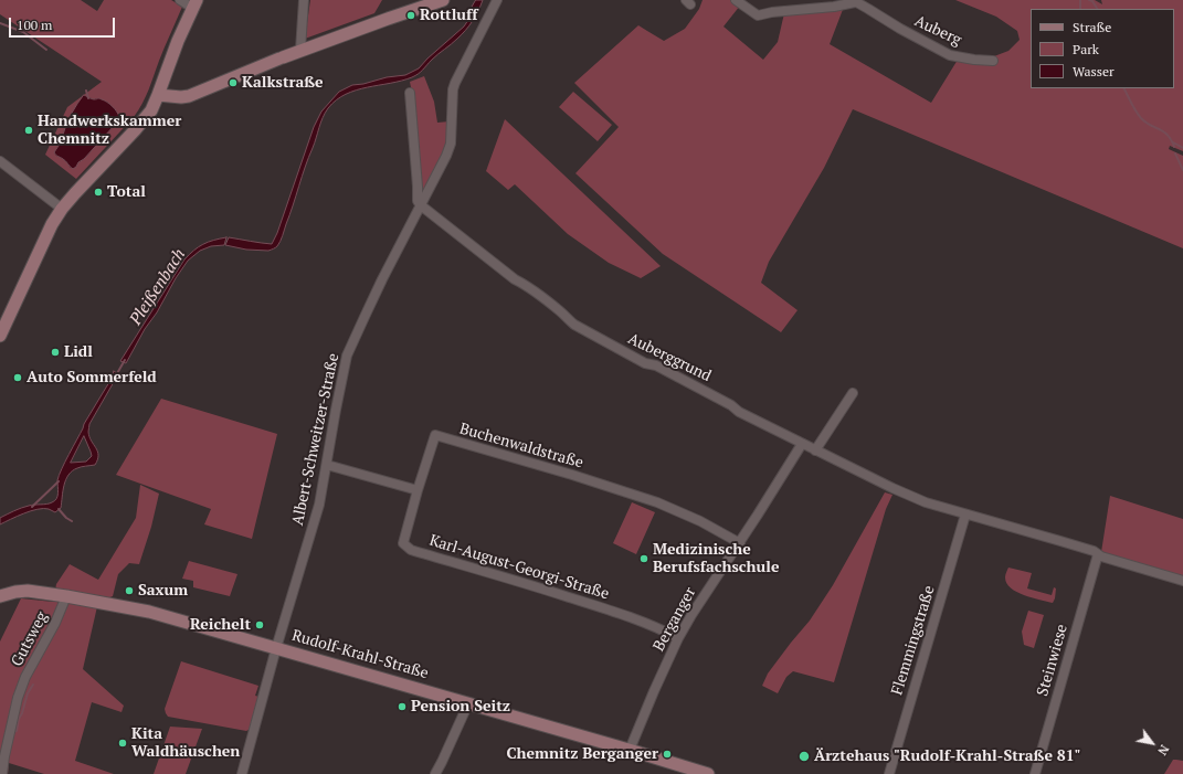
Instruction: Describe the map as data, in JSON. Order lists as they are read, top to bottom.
{
  "streets": {
    "street": [
      "Auberg",
      "Auberggrund",
      "Albert-Schweitzer-Straße",
      "Buchenwaldstraße",
      "Karl-August-Georgi-Straße",
      "Berganger",
      "Gutsweg",
      "Flemmingstraße",
      "Rudolf-Krahl-Straße",
      "Steinwiese"
    ]
  },
  "crossings": [
    ["Auberggrund", "Albert-Schweitzer-Straße"],
    ["Auberggrund", "Berganger"],
    ["Auberggrund", "Flemmingstraße"],
    ["Albert-Schweitzer-Straße", "Rudolf-Krahl-Straße"],
    ["Buchenwaldstraße", "Karl-August-Georgi-Straße"],
    ["Buchenwaldstraße", "Berganger"],
    ["Karl-August-Georgi-Straße", "Berganger"],
    ["Berganger", "Rudolf-Krahl-Straße"],
    ["Gutsweg", "Rudolf-Krahl-Straße"]
  ],
  "water": ["Pleißenbach"],
  "places": [
    "Rottluff",
    "Kalkstraße",
    "Handwerkskammer Chemnitz",
    "Total",
    "Lidl",
    "Auto Sommerfeld",
    "Medizinische Berufsfachschule",
    "Saxum",
    "Reichelt",
    "Pension Seitz",
    "Kita Waldhäuschen",
    "Chemnitz Berganger",
    "Ärztehaus \"Rudolf-Krahl-Straße 81\""
  ],
  "legend": ["Straße", "Park", "Wasser"],
  "scale_bar": "100 m",
  "north": "bottom right"
}
